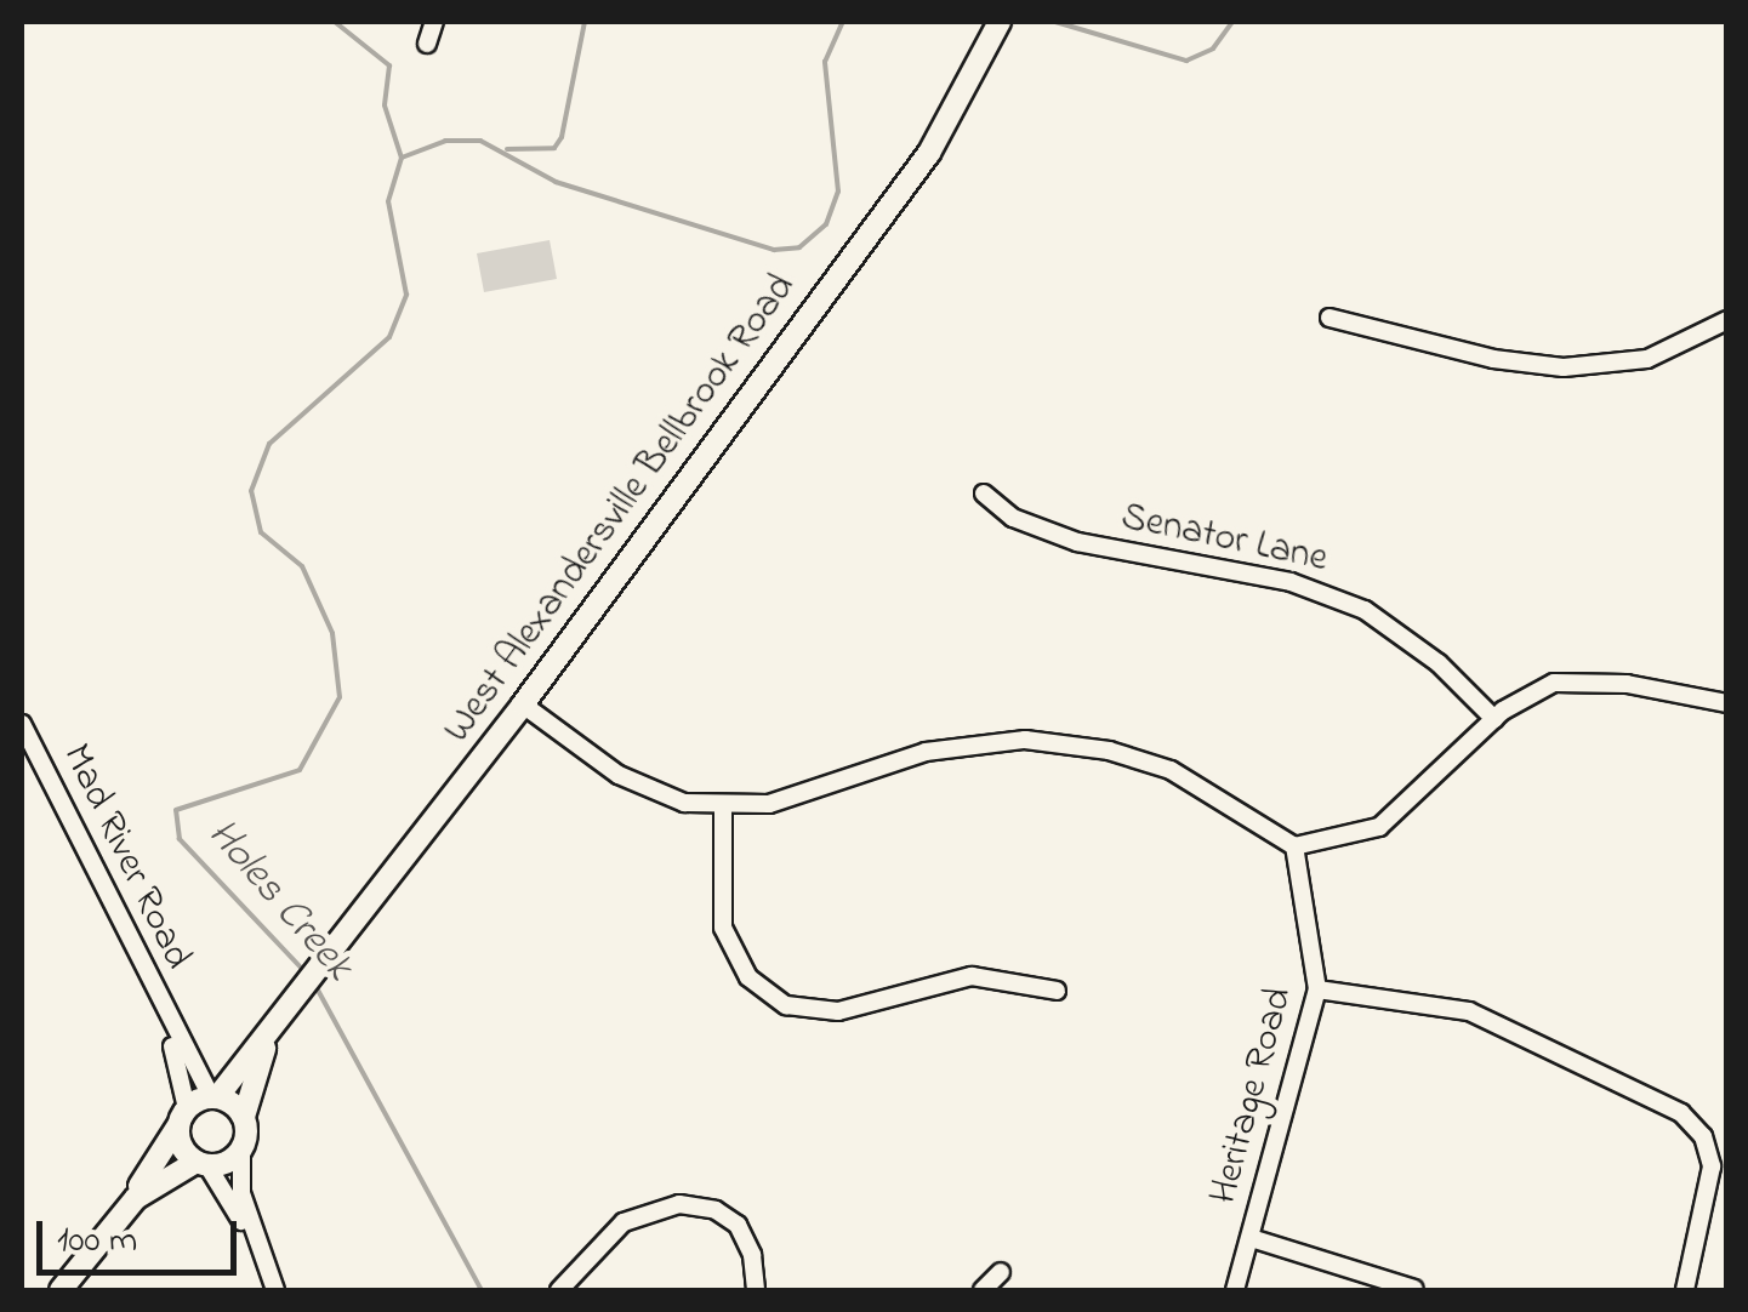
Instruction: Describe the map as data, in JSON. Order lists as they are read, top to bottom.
{
  "streets": {
    "main road": ["West Alexandersville Bellbrook Road"],
    "street": ["Senator Lane", "Mad River Road", "Heritage Road"]
  },
  "crossings": [
    ["West Alexandersville Bellbrook Road", "Mad River Road"]
  ],
  "water": ["Holes Creek"],
  "scale_bar": "100 m"
}
